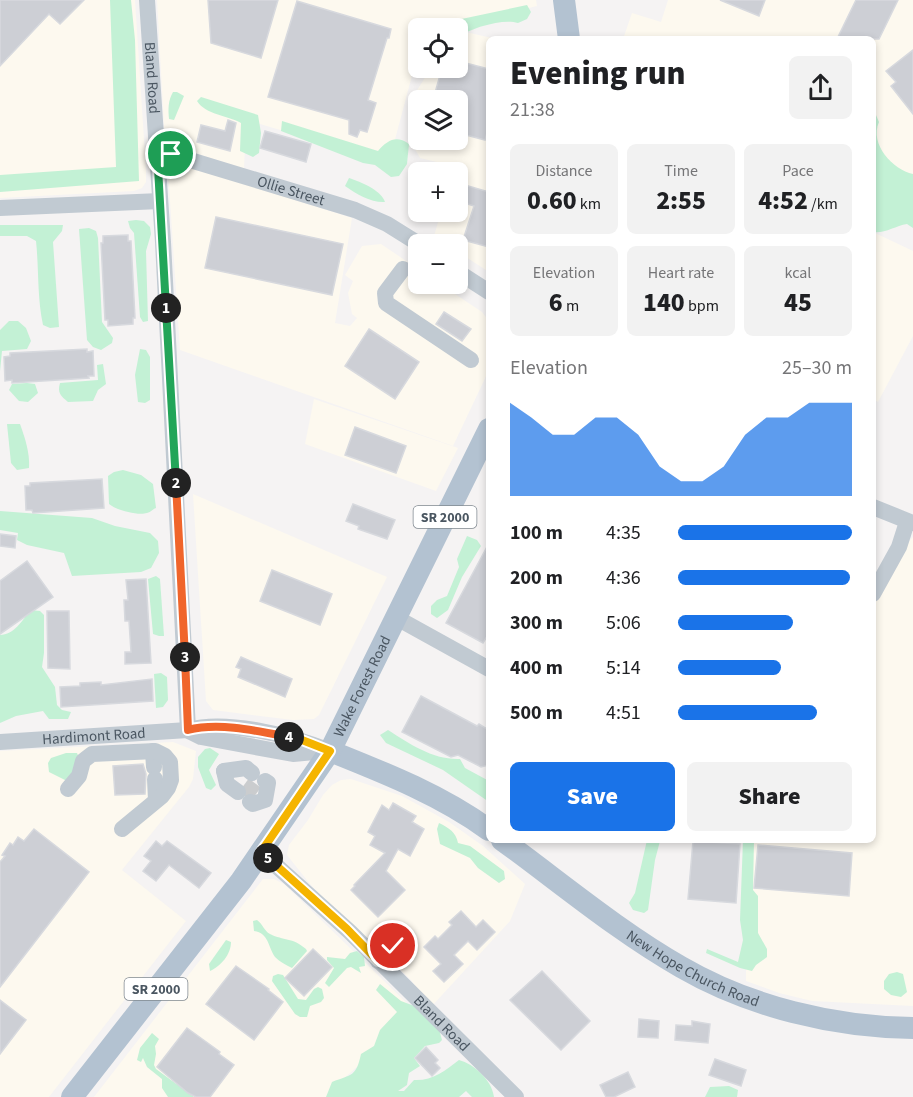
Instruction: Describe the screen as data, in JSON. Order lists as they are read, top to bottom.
{
  "streets": {
    "main road": ["SR 2000", "Wake Forest Road", "New Hope Church Road"],
    "street": ["Bland Road", "Ollie Street", "Hardimont Road"]
  },
  "crossings": [
    ["Bland Road", "Ollie Street"],
    ["Bland Road", "Wake Forest Road"],
    ["Bland Road", "Hardimont Road"],
    ["Wake Forest Road", "Hardimont Road"]
  ],
  "page": {
    "map_buttons": ["+", "−"],
    "heading": ["Evening run", "21:38"],
    "stats": [
      ["Distance", "0.60 km"],
      ["Time", "2:55"],
      ["Pace", "4:52 /km"],
      ["Elevation", "6 m"],
      ["Heart rate", "140 bpm"],
      ["kcal", "45"]
    ],
    "pins": [
      "1",
      "2",
      "3",
      "4",
      "5"
    ],
    "chart": ["Elevation", "25–30 m"],
    "list": [
      {
        "name": "100 m",
        "note": "4:35"
      },
      {
        "name": "200 m",
        "note": "4:36"
      },
      {
        "name": "300 m",
        "note": "5:06"
      },
      {
        "name": "400 m",
        "note": "5:14"
      },
      {
        "name": "500 m",
        "note": "4:51"
      }
    ],
    "buttons": ["Save", "Share"]
  }
}
